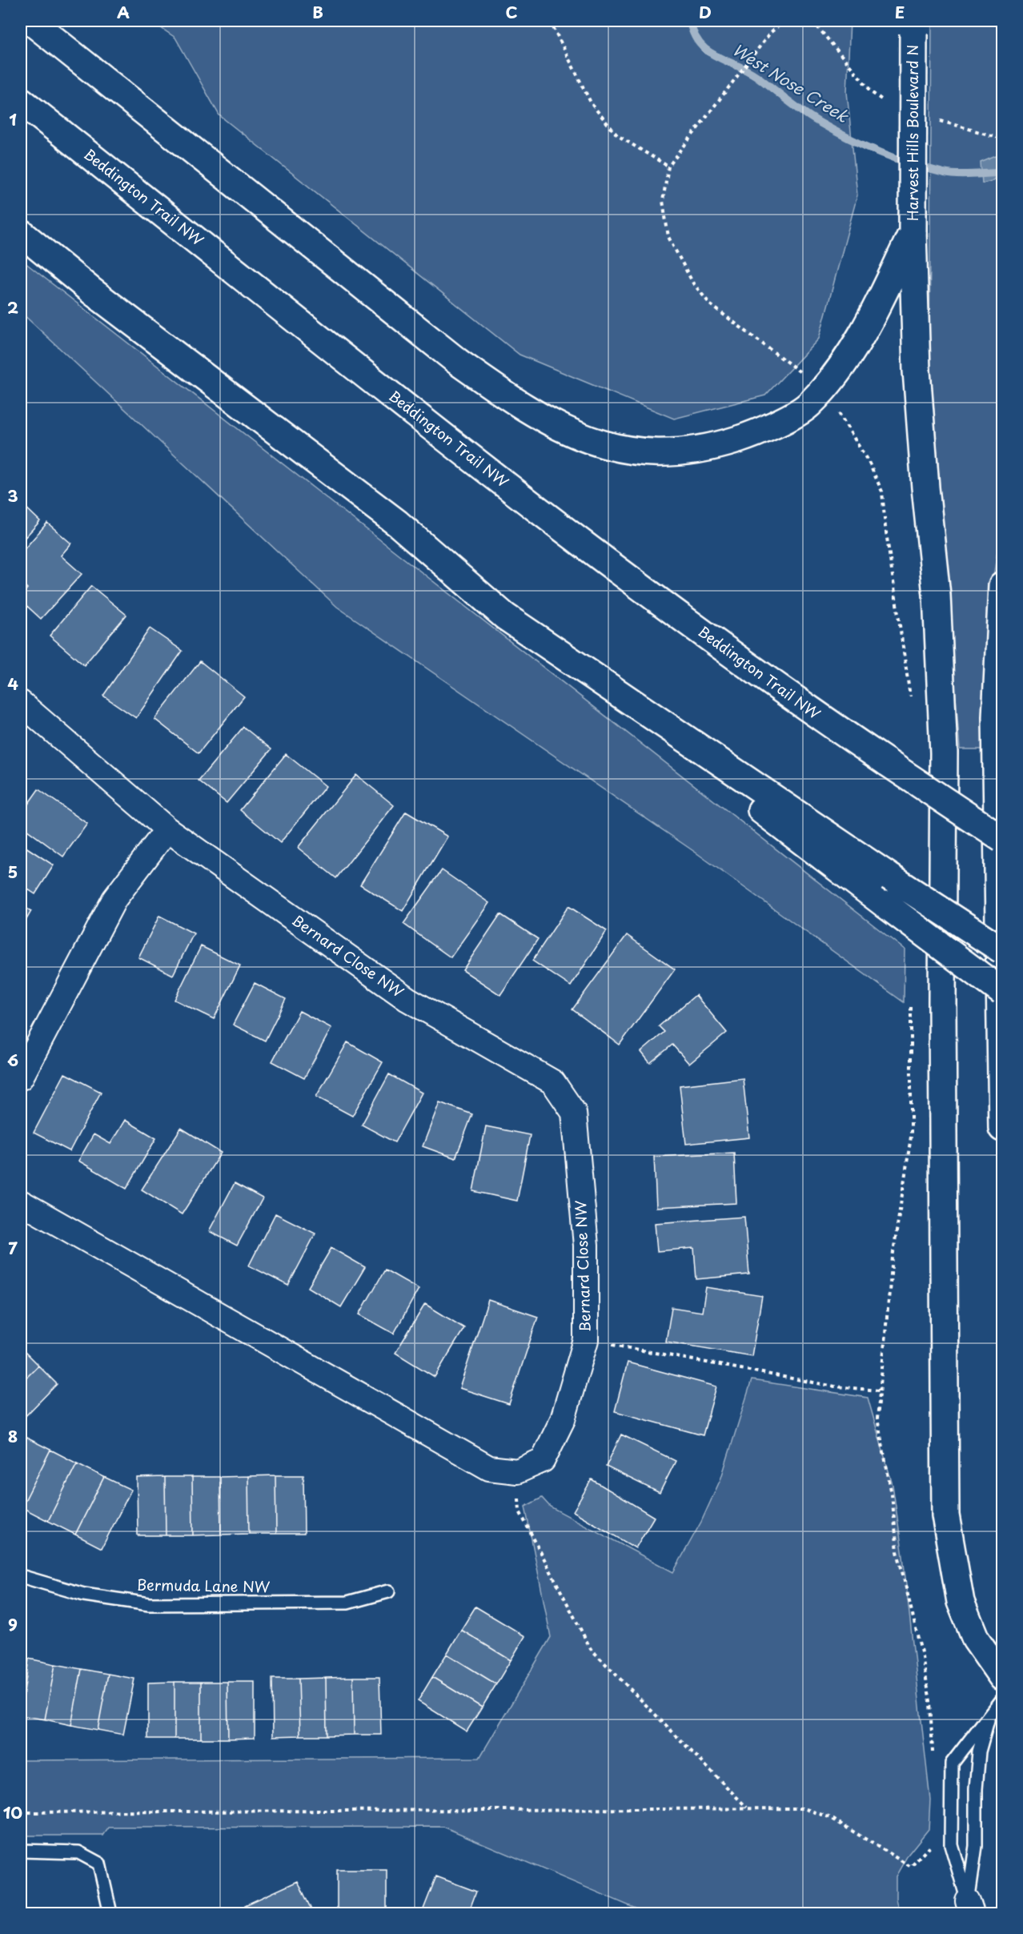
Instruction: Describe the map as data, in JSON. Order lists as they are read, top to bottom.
{
  "streets": {
    "main road": ["Harvest Hills Boulevard N", "Beddington Trail NW"],
    "street": ["Bernard Close NW"],
    "lane": ["Bermuda Lane NW"]
  },
  "water": ["West Nose Creek"],
  "grid": {
    "columns": [
      "A",
      "B",
      "C",
      "D",
      "E"
    ],
    "rows": [
      "1",
      "2",
      "3",
      "4",
      "5",
      "6",
      "7",
      "8",
      "9",
      "10"
    ]
  }
}
